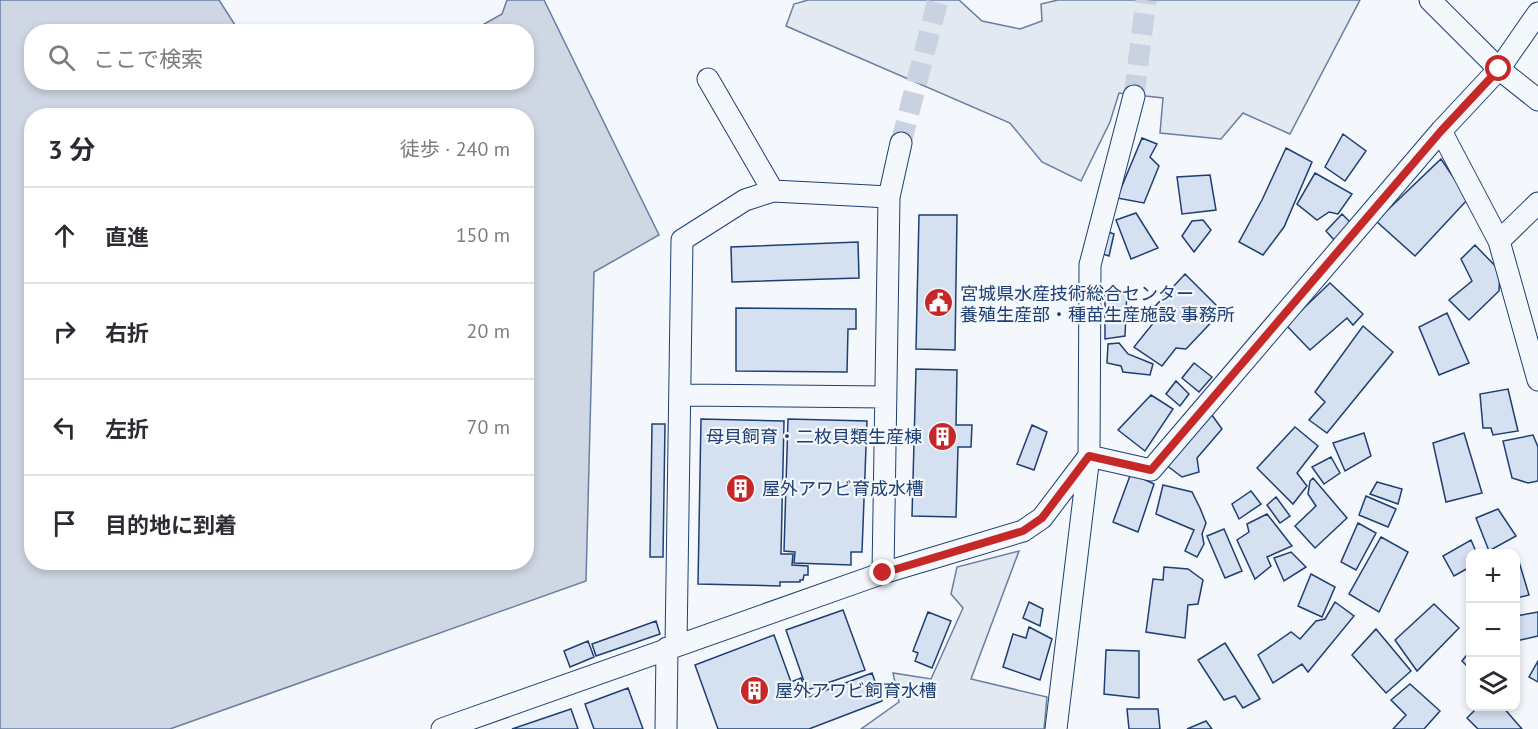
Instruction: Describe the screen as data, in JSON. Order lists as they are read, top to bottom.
{
  "places": {
    "public building": ["宮城県水産技術総合センター 養殖生産部・種苗生産施設 事務所"],
    "building": ["母貝飼育・二枚貝類生産棟", "屋外アワビ育成水槽", "屋外アワビ飼育水槽"]
  },
  "page": {
    "search": "ここで検索",
    "heading": ["3 分", "徒歩 · 240 m"],
    "list": [
      ["直進", "150 m"],
      ["右折", "20 m"],
      ["左折", "70 m"],
      "目的地に到着"
    ],
    "map_buttons": ["+", "−"]
  }
}
